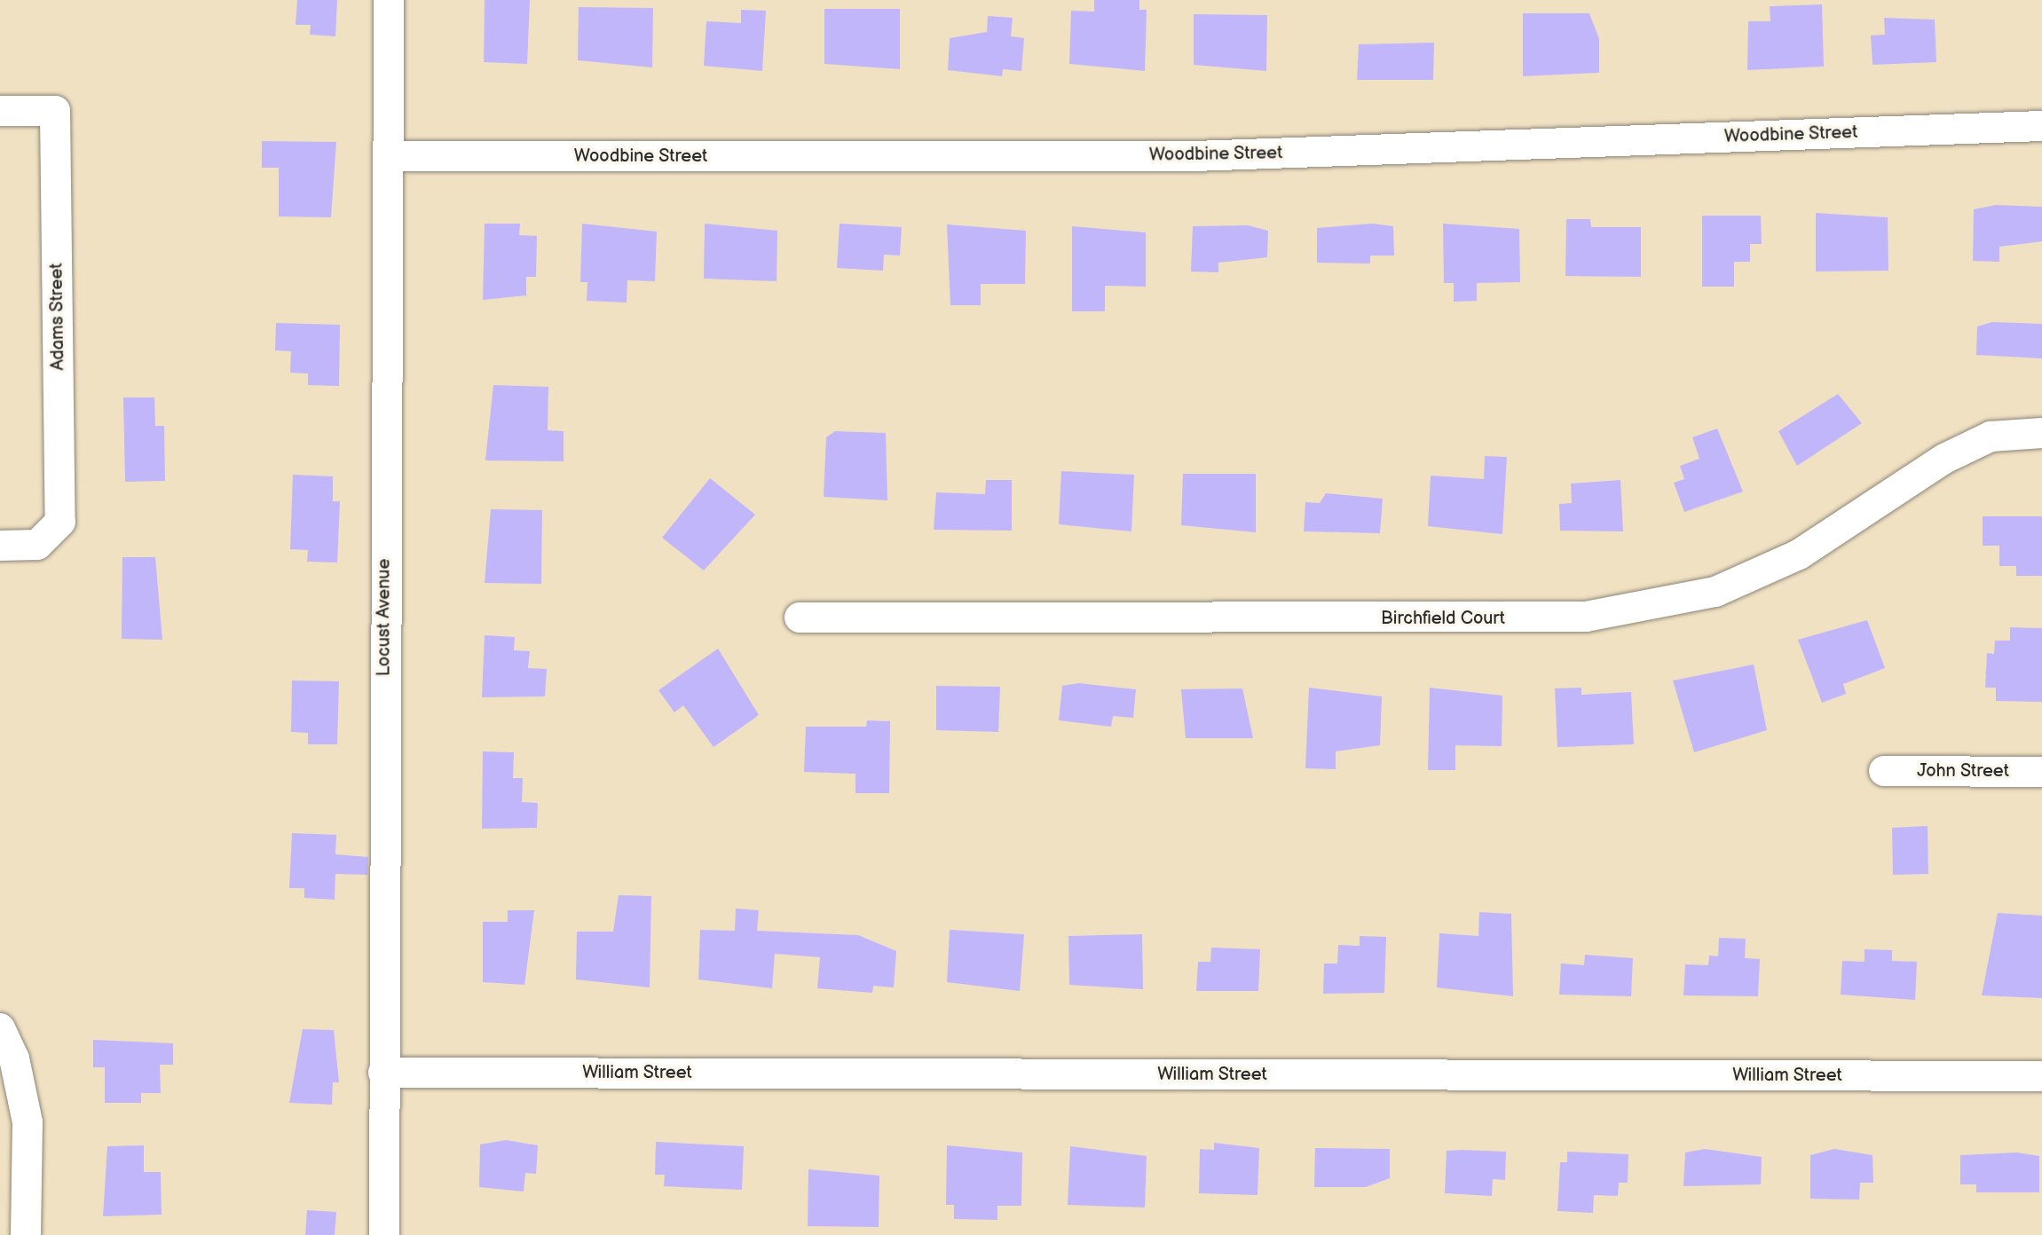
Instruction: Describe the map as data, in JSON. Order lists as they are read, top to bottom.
{
  "streets": {
    "street": [
      "Woodbine Street",
      "Adams Street",
      "Locust Avenue",
      "Birchfield Court",
      "John Street",
      "William Street"
    ]
  },
  "crossings": [
    ["Woodbine Street", "Locust Avenue"],
    ["Locust Avenue", "William Street"]
  ]
}
